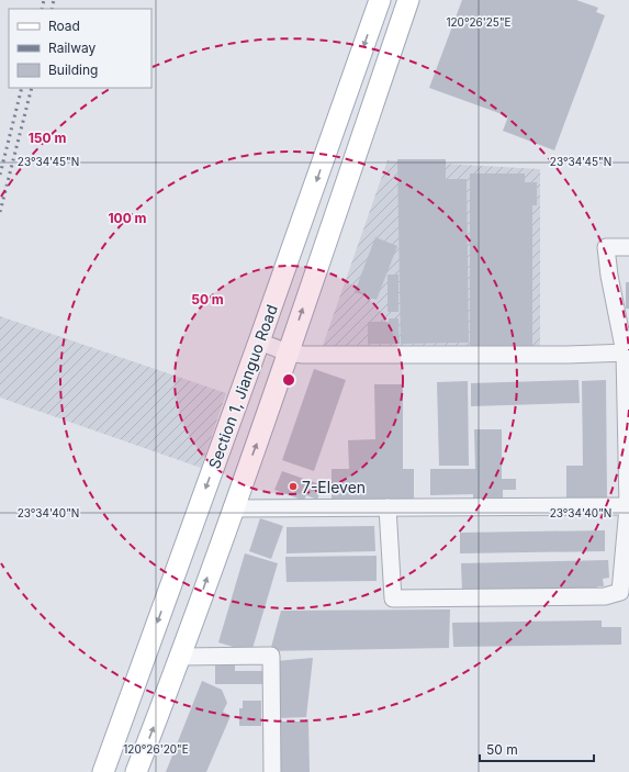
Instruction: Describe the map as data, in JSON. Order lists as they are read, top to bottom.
{
  "streets": {
    "main road": ["Section 1, Jianguo Road"]
  },
  "places": ["7-Eleven"],
  "legend": ["Road", "Railway", "Building"],
  "scale_bar": "50 m",
  "coordinates": [
    "120°26'25\"E",
    "23°34'45\"N",
    "23°34'40\"N",
    "120°26'20\"E"
  ],
  "rings": ["150 m", "100 m", "50 m"]
}
